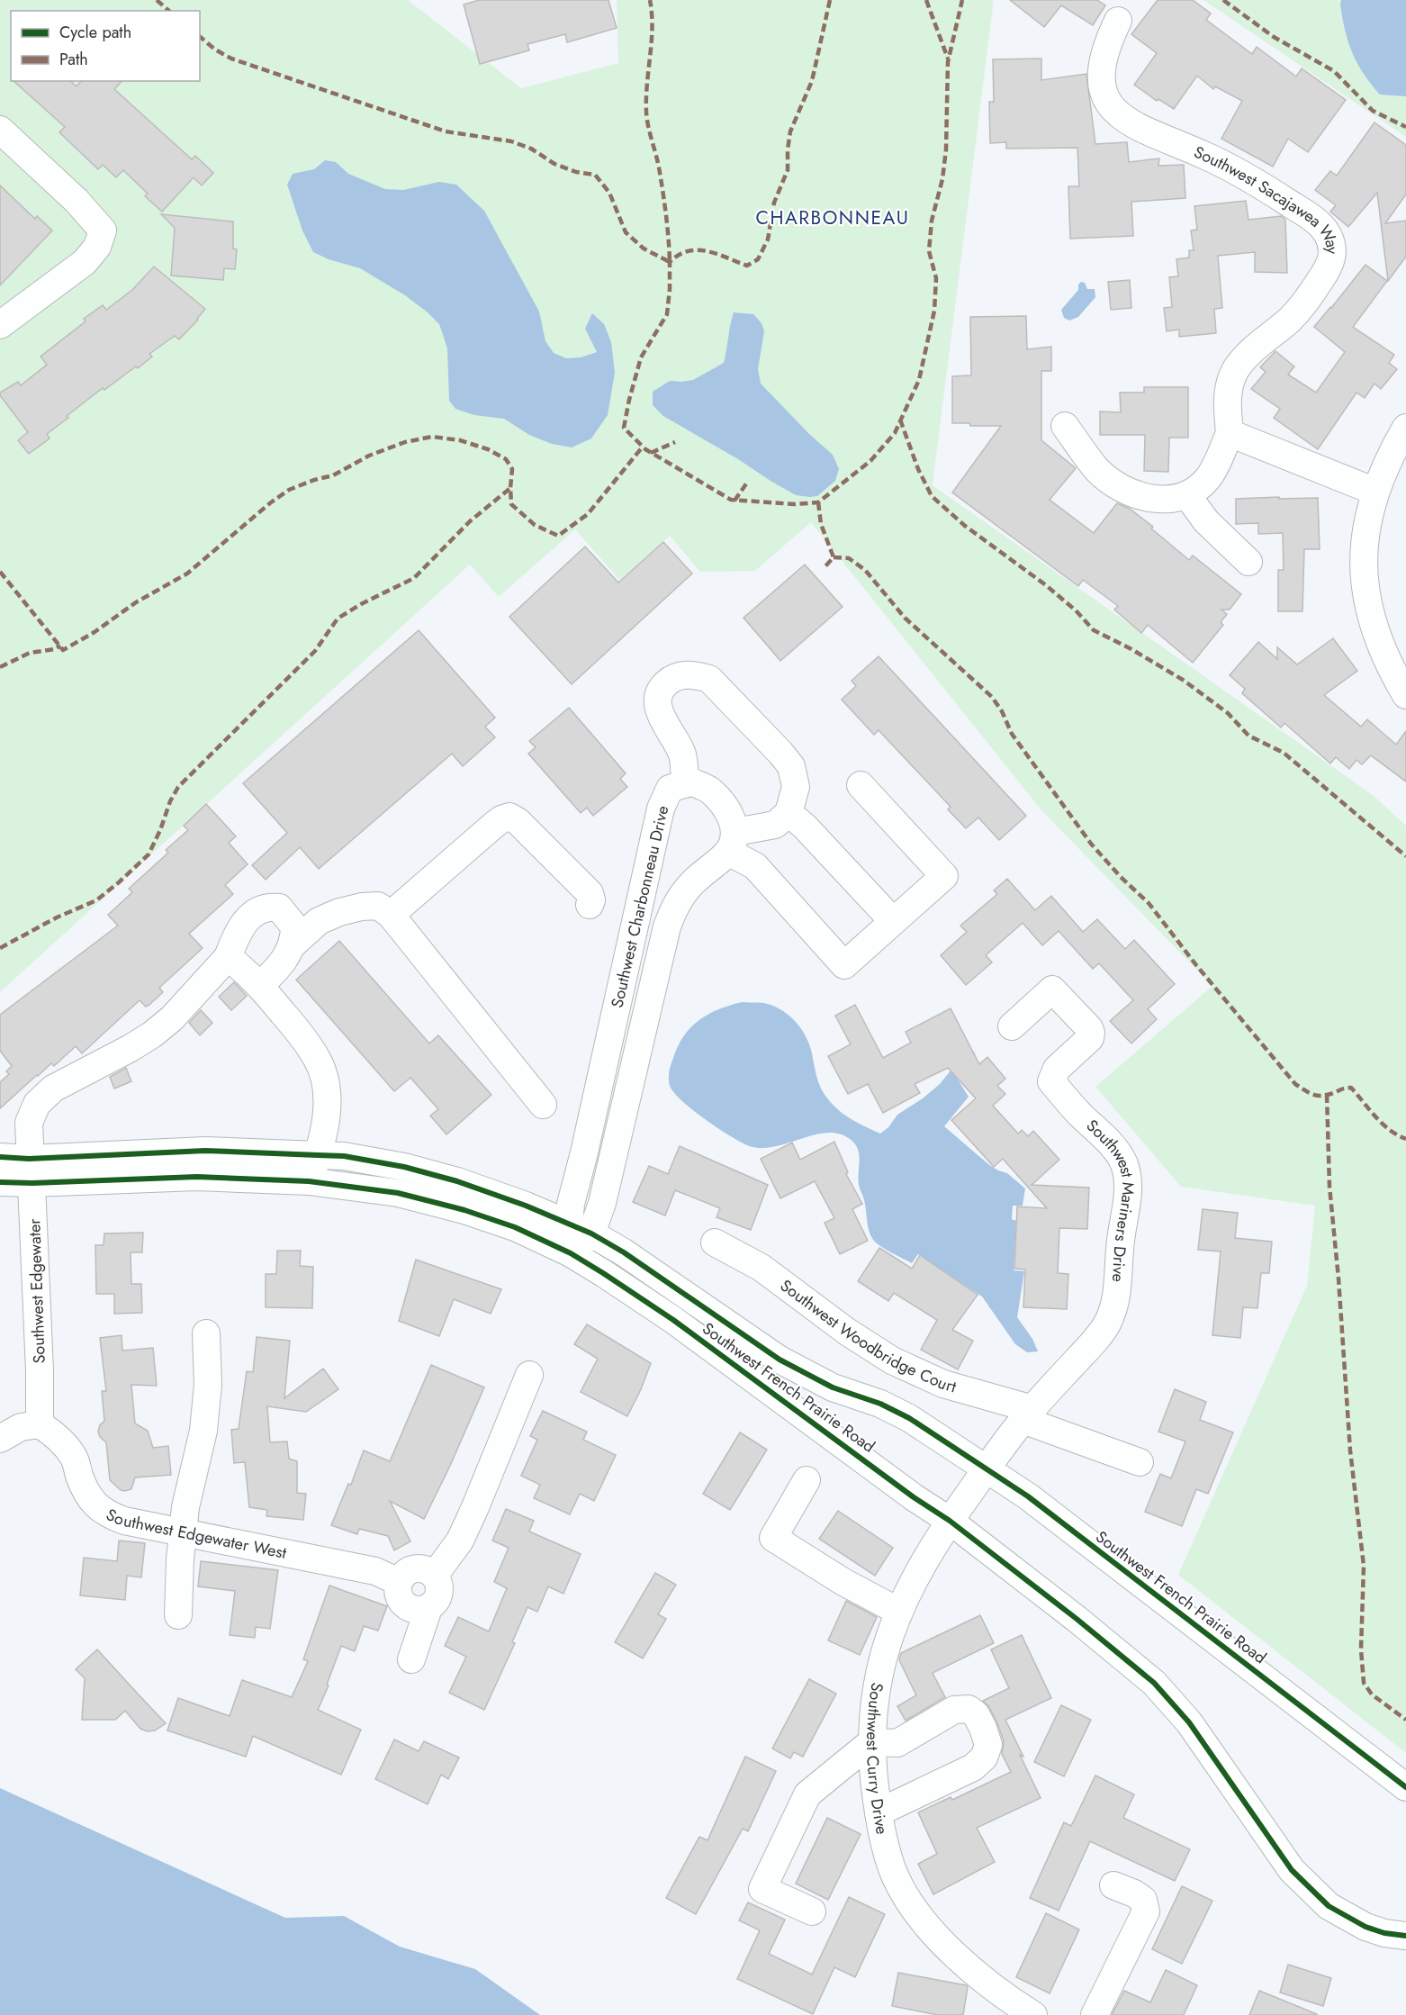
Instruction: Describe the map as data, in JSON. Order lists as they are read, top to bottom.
{
  "streets": {
    "street": [
      "Southwest Sacajawea Way",
      "Southwest Charbonneau Drive",
      "Southwest Mariners Drive",
      "Southwest Edgewater",
      "Southwest Woodbridge Court",
      "Southwest French Prairie Road",
      "Southwest Edgewater West",
      "Southwest Curry Drive"
    ]
  },
  "crossings": [
    ["Southwest Charbonneau Drive", "Southwest French Prairie Road"],
    ["Southwest Mariners Drive", "Southwest Woodbridge Court"],
    ["Southwest Mariners Drive", "Southwest French Prairie Road"],
    ["Southwest Mariners Drive", "Southwest Curry Drive"],
    ["Southwest Edgewater", "Southwest French Prairie Road"],
    ["Southwest Edgewater", "Southwest Edgewater West"],
    ["Southwest French Prairie Road", "Southwest Curry Drive"]
  ],
  "districts": ["CHARBONNEAU"],
  "legend": ["Cycle path", "Path"]
}
